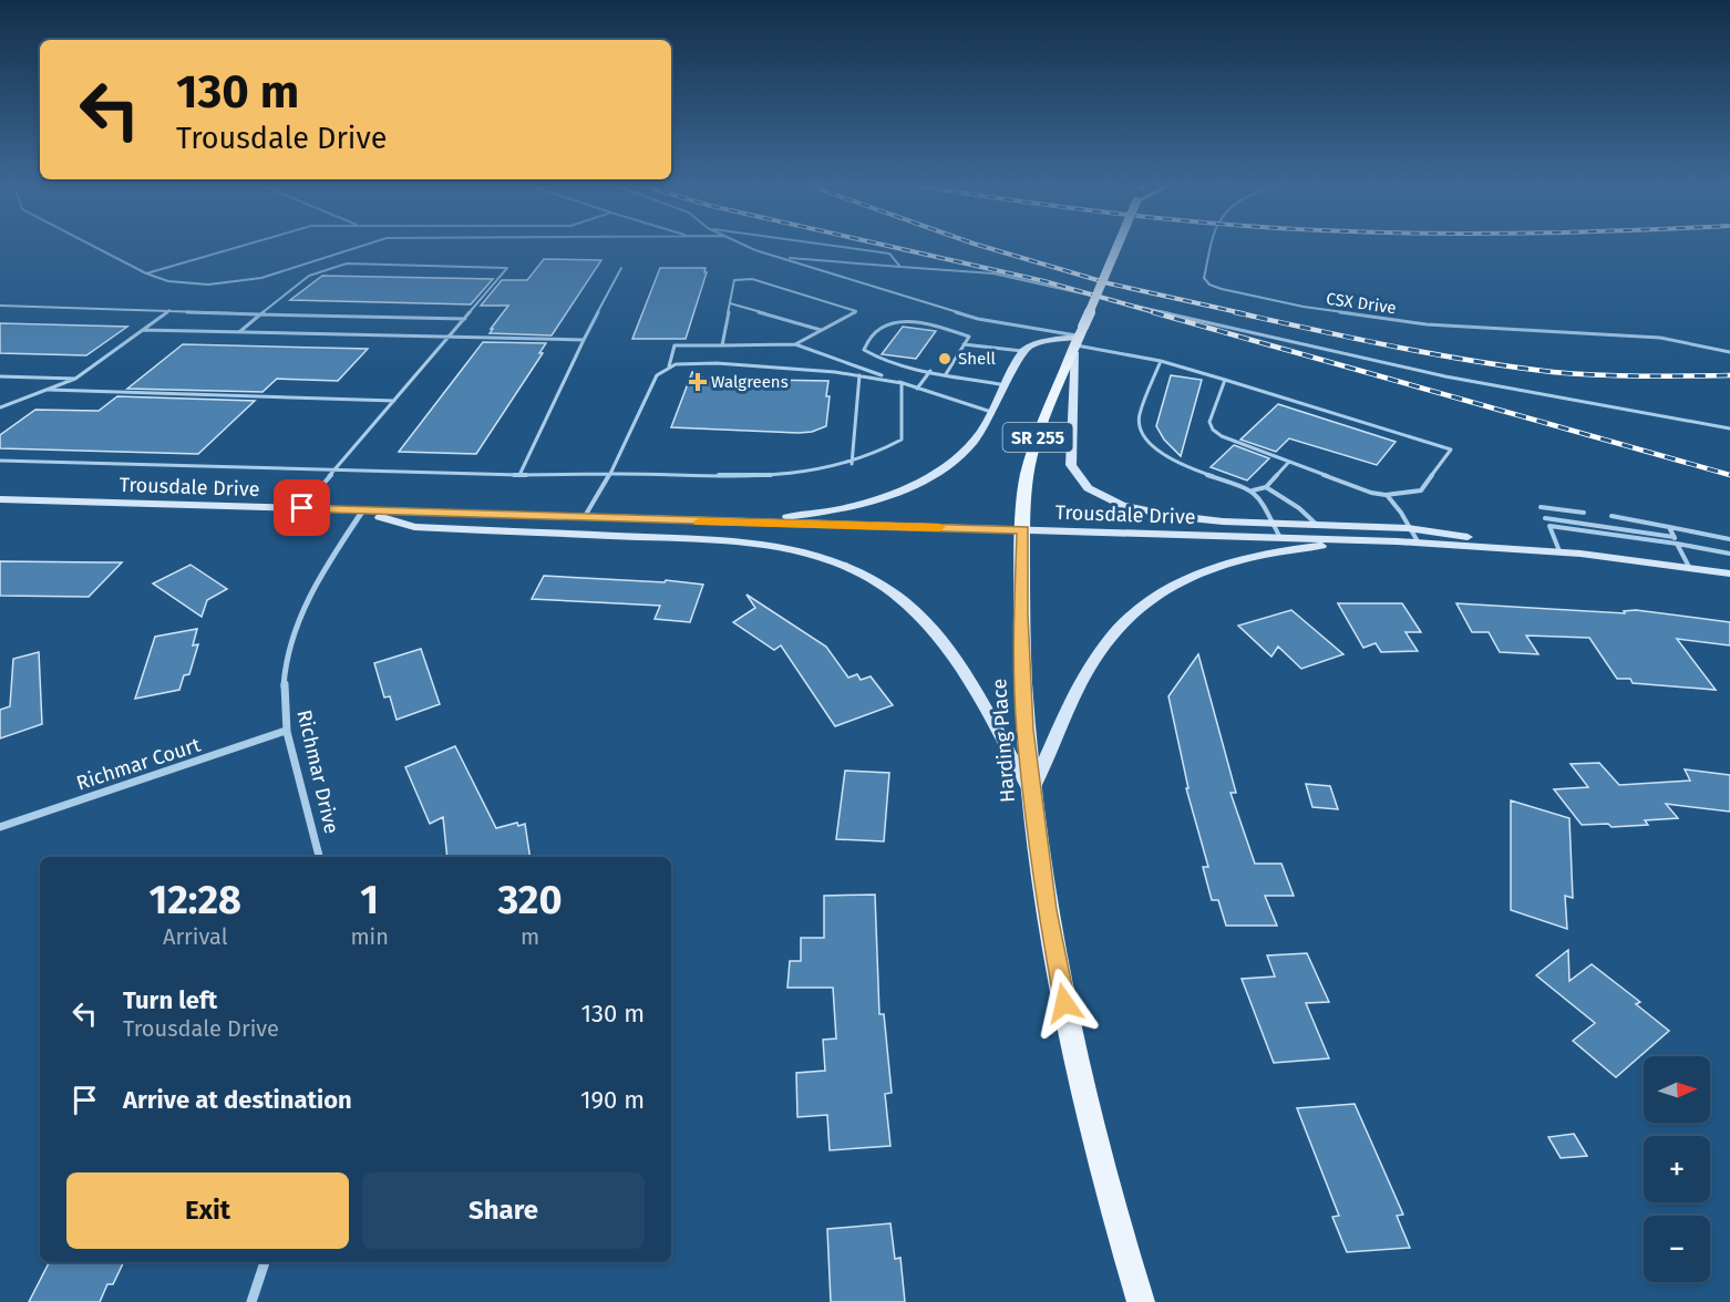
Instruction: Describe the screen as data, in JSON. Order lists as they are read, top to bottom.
{
  "streets": {
    "main road": ["SR 255", "Harding Place"],
    "street": ["Trousdale Drive", "Richmar Court", "Richmar Drive"],
    "lane": ["CSX Drive"]
  },
  "crossings": [
    ["Trousdale Drive", "Harding Place"],
    ["Trousdale Drive", "Richmar Drive"],
    ["Richmar Court", "Richmar Drive"]
  ],
  "places": {
    "other": ["Shell"],
    "health": ["Walgreens"]
  },
  "north": "right",
  "page": {
    "turn": ["130 m", "Trousdale Drive"],
    "eta": [
      "12:28",
      "Arrival",
      "1",
      "min",
      "320",
      "m"
    ],
    "list": [
      {
        "name": "Turn left",
        "note": "Trousdale Drive",
        "value": "130 m"
      },
      {
        "name": "Arrive at destination",
        "value": "190 m"
      }
    ],
    "map_buttons": ["+", "−"],
    "buttons": ["Exit", "Share"]
  }
}
